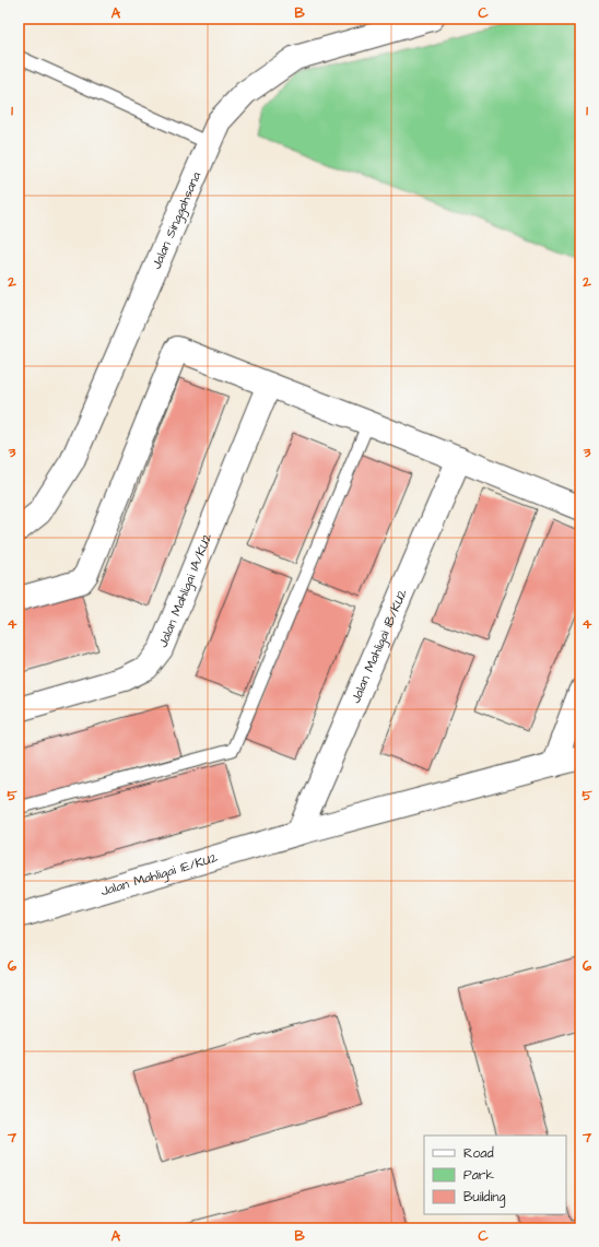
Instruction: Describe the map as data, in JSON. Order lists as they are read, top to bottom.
{
  "streets": {
    "street": [
      "Jalan Singgahsana",
      "Jalan Mahligai 1A/KU2",
      "Jalan Mahligai 1B/KU2",
      "Jalan Mahligai 1E/KU2"
    ]
  },
  "crossings": [
    ["Jalan Mahligai 1B/KU2", "Jalan Mahligai 1E/KU2"]
  ],
  "legend": ["Road", "Park", "Building"],
  "grid": {
    "columns": ["A", "B", "C"],
    "rows": [
      "1",
      "2",
      "3",
      "4",
      "5",
      "6",
      "7"
    ]
  }
}
